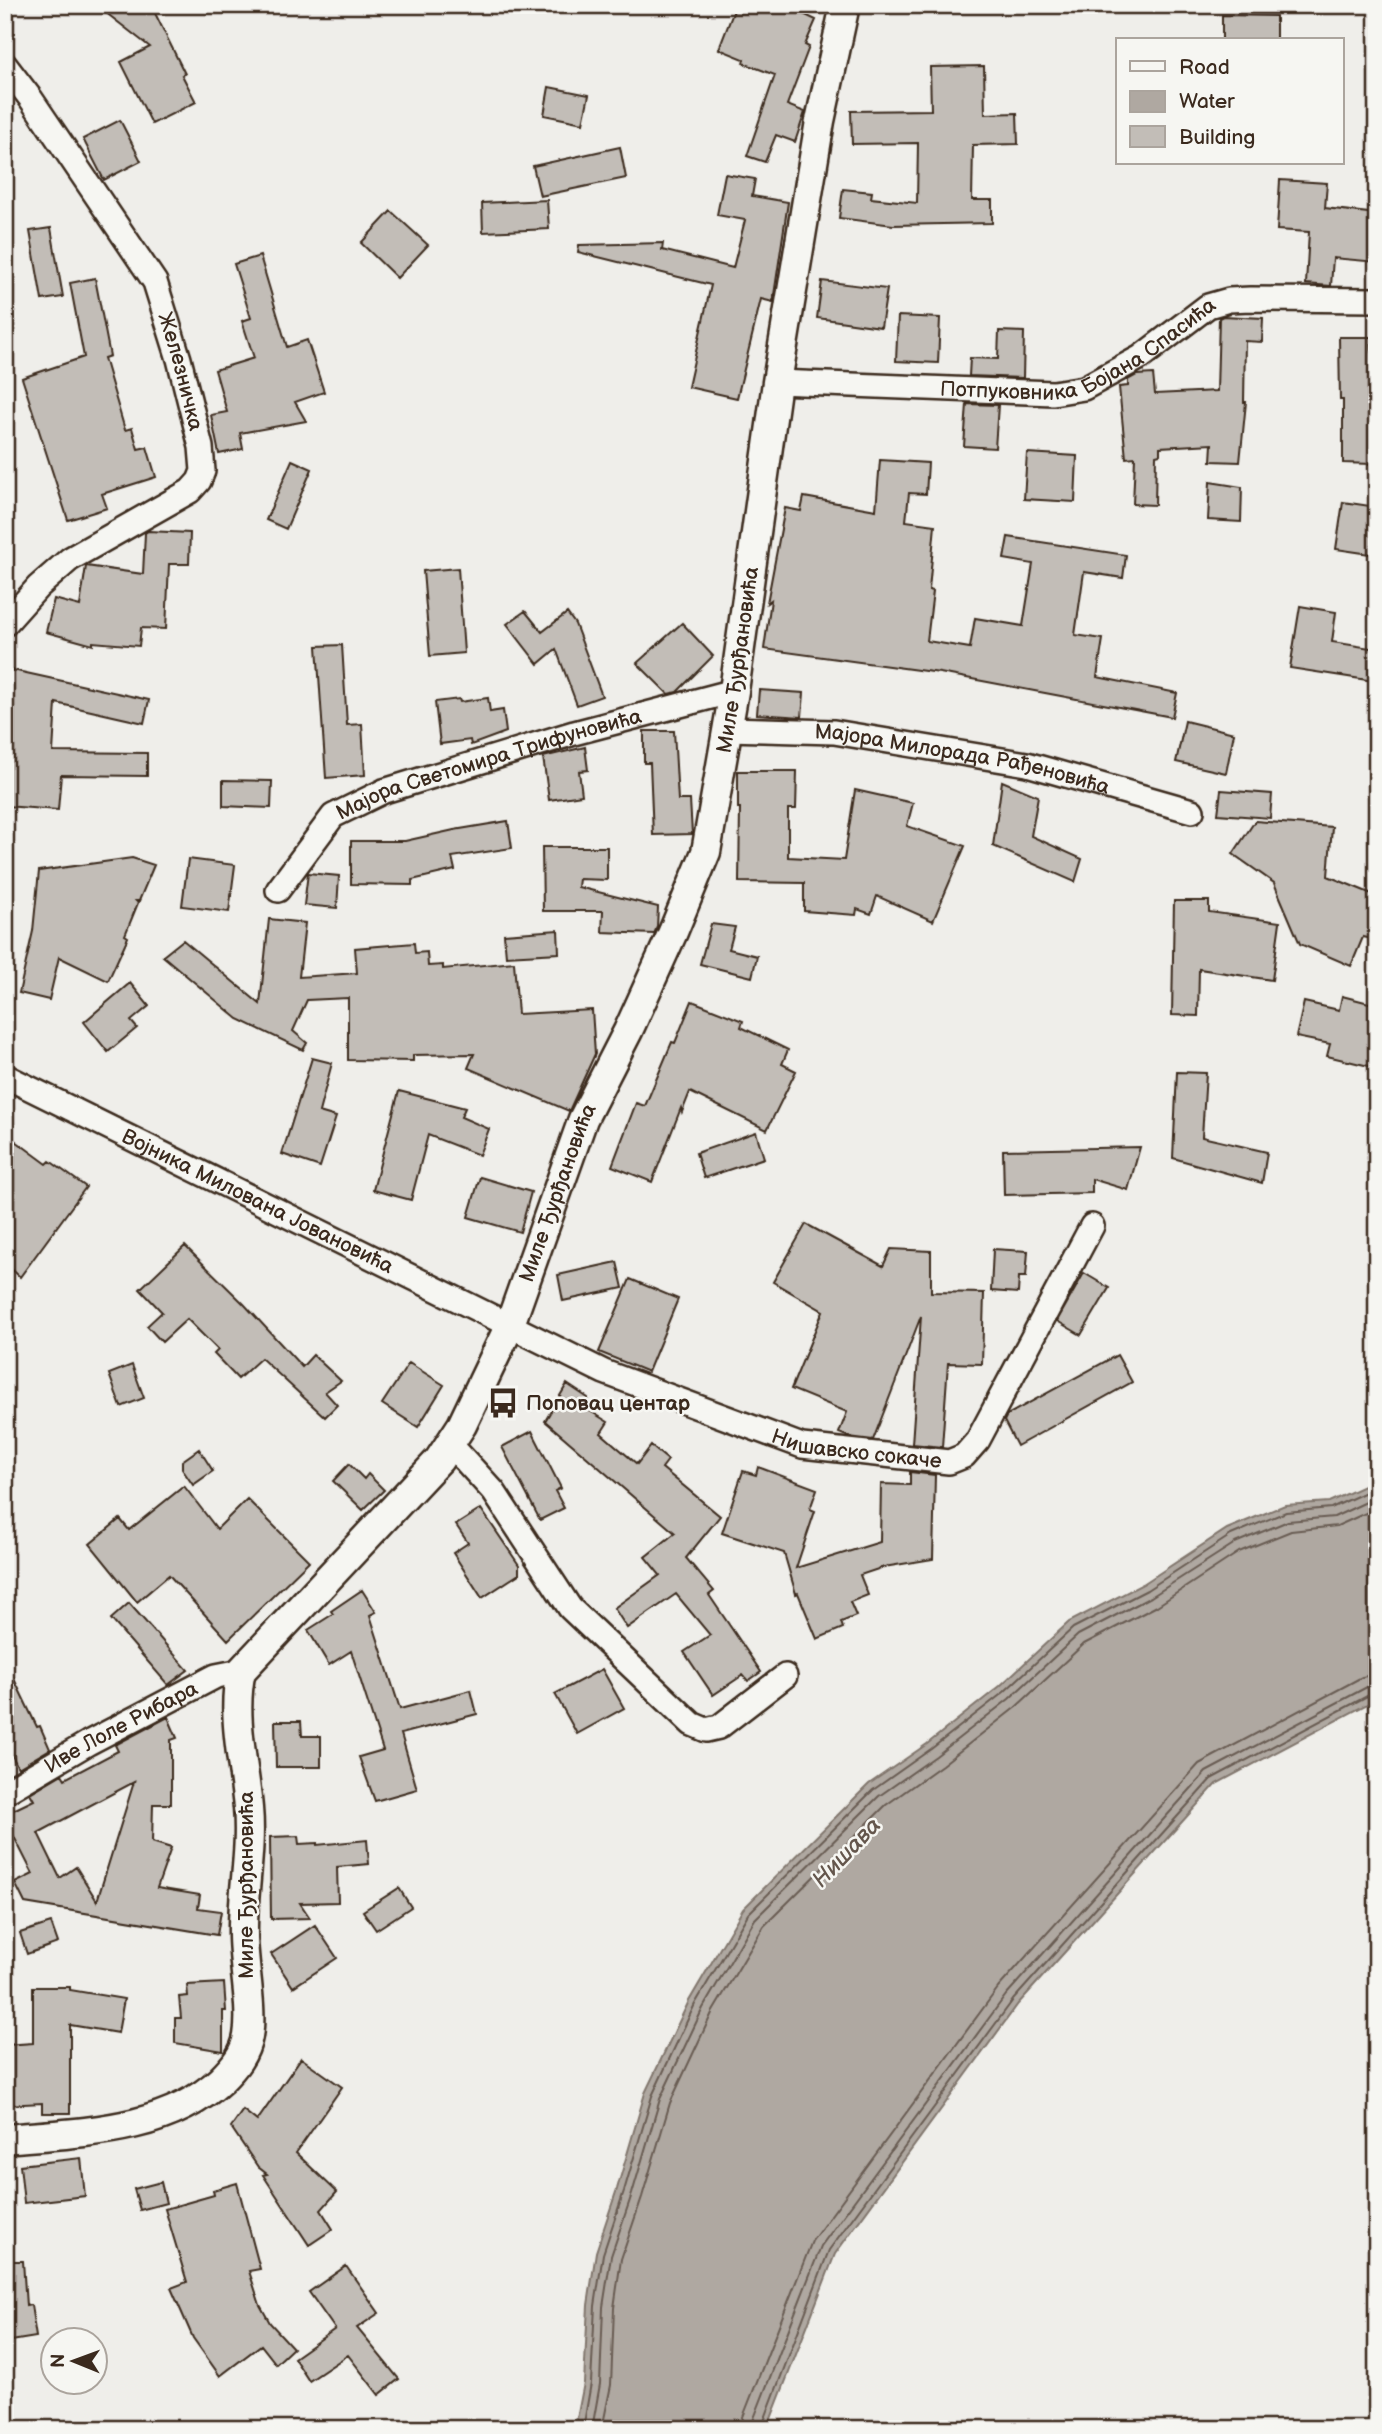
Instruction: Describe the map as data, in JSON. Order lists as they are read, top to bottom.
{
  "streets": {
    "street": [
      "Потпуковника Бојана Спасића",
      "Железничка",
      "Миле Ђурђановића",
      "Мајора Милорада Рађеновића",
      "Мајора Светомира Трифуновића",
      "Војника Милована Јовановића",
      "Нишавско сокаче",
      "Иве Лоле Рибара"
    ]
  },
  "crossings": [
    ["Потпуковника Бојана Спасића", "Миле Ђурђановића"],
    ["Миле Ђурђановића", "Мајора Милорада Рађеновића"],
    ["Миле Ђурђановића", "Мајора Светомира Трифуновића"],
    ["Миле Ђурђановића", "Војника Милована Јовановића"],
    ["Миле Ђурђановића", "Нишавско сокаче"],
    ["Миле Ђурђановића", "Иве Лоле Рибара"],
    ["Војника Милована Јовановића", "Нишавско сокаче"]
  ],
  "water": ["Нишава"],
  "places": {
    "bus stop": ["Поповац центар"]
  },
  "legend": ["Road", "Water", "Building"],
  "north": "left"
}
